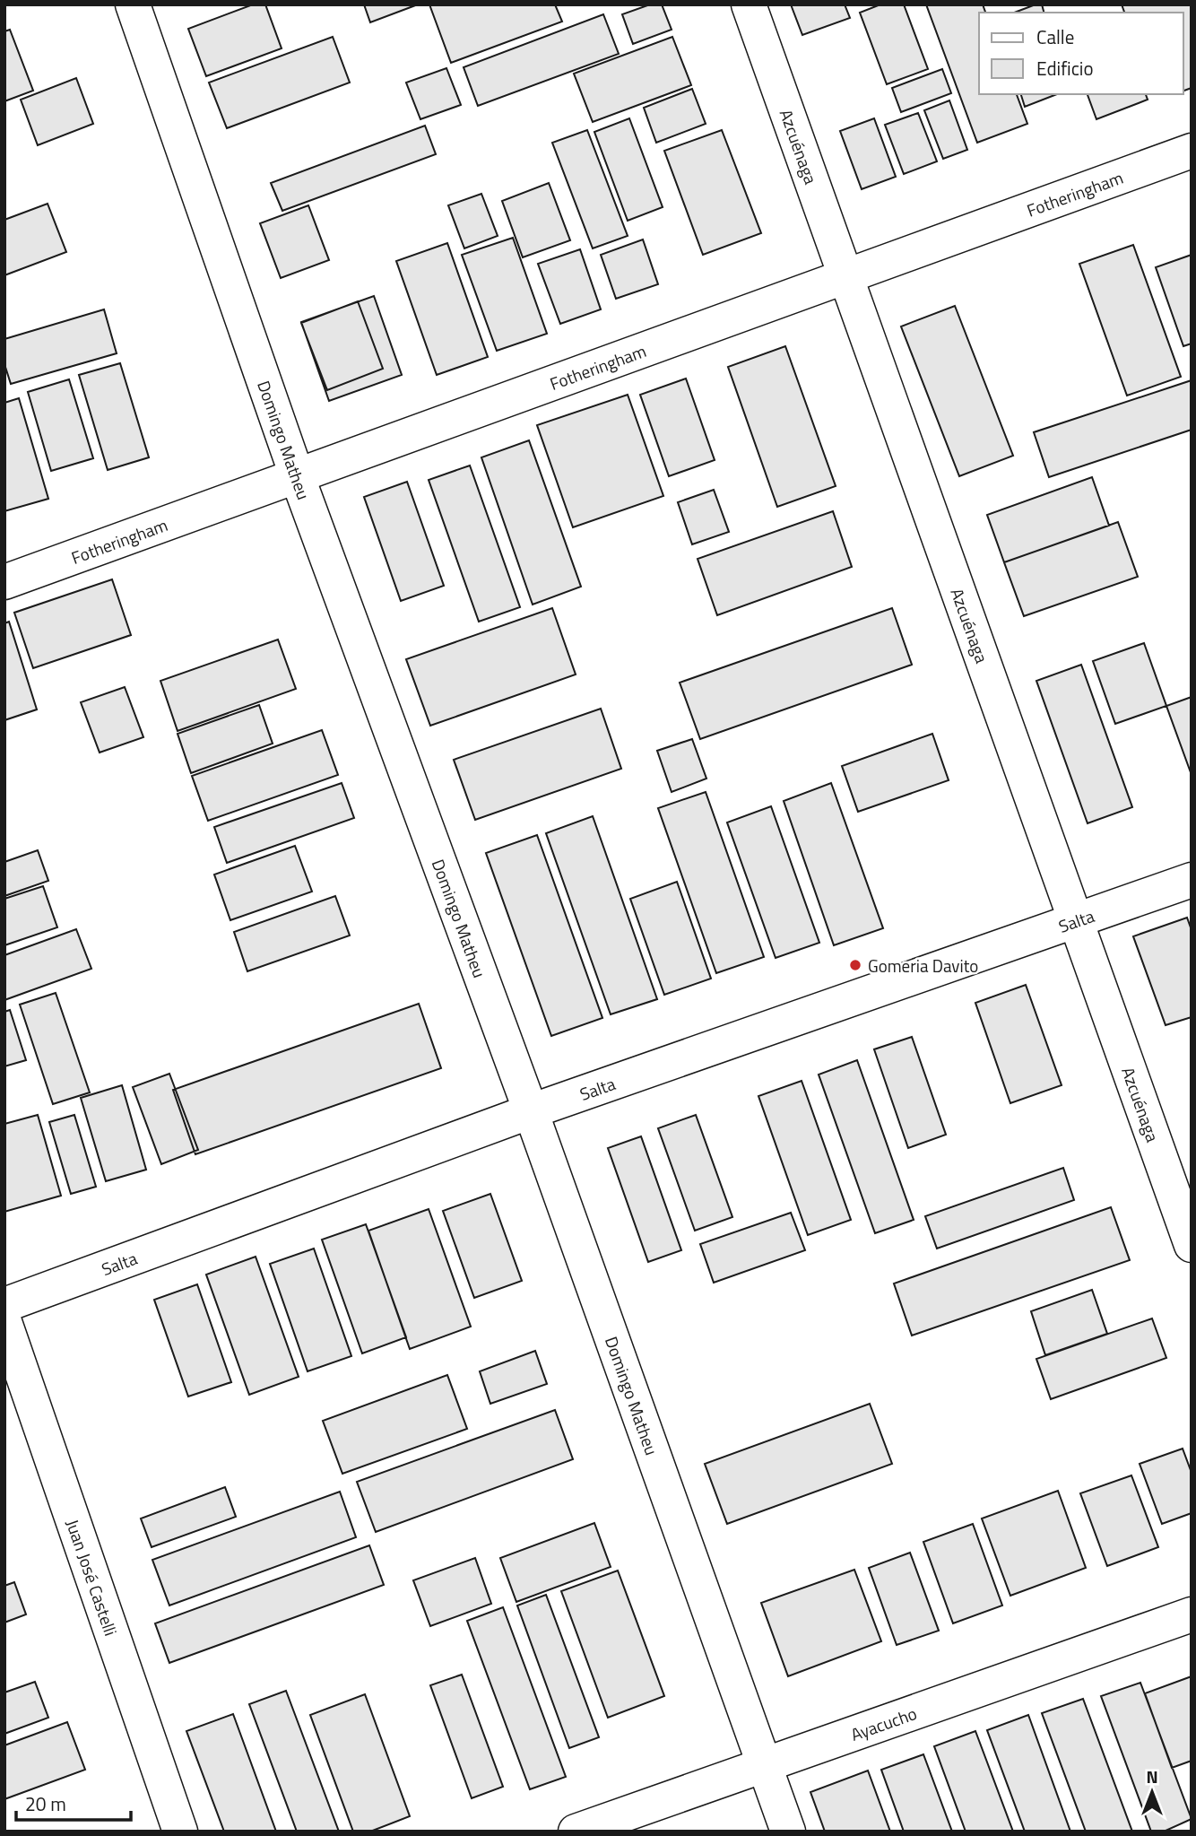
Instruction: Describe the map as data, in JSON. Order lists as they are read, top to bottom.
{
  "streets": {
    "street": [
      "Azcuénaga",
      "Fotheringham",
      "Domingo Matheu",
      "Salta",
      "Juan José Castelli",
      "Ayacucho"
    ]
  },
  "crossings": [
    ["Azcuénaga", "Fotheringham"],
    ["Azcuénaga", "Salta"],
    ["Fotheringham", "Domingo Matheu"],
    ["Domingo Matheu", "Salta"],
    ["Domingo Matheu", "Ayacucho"]
  ],
  "places": ["Gomeria Davito"],
  "legend": ["Calle", "Edificio"],
  "scale_bar": "20 m",
  "north": "top"
}
